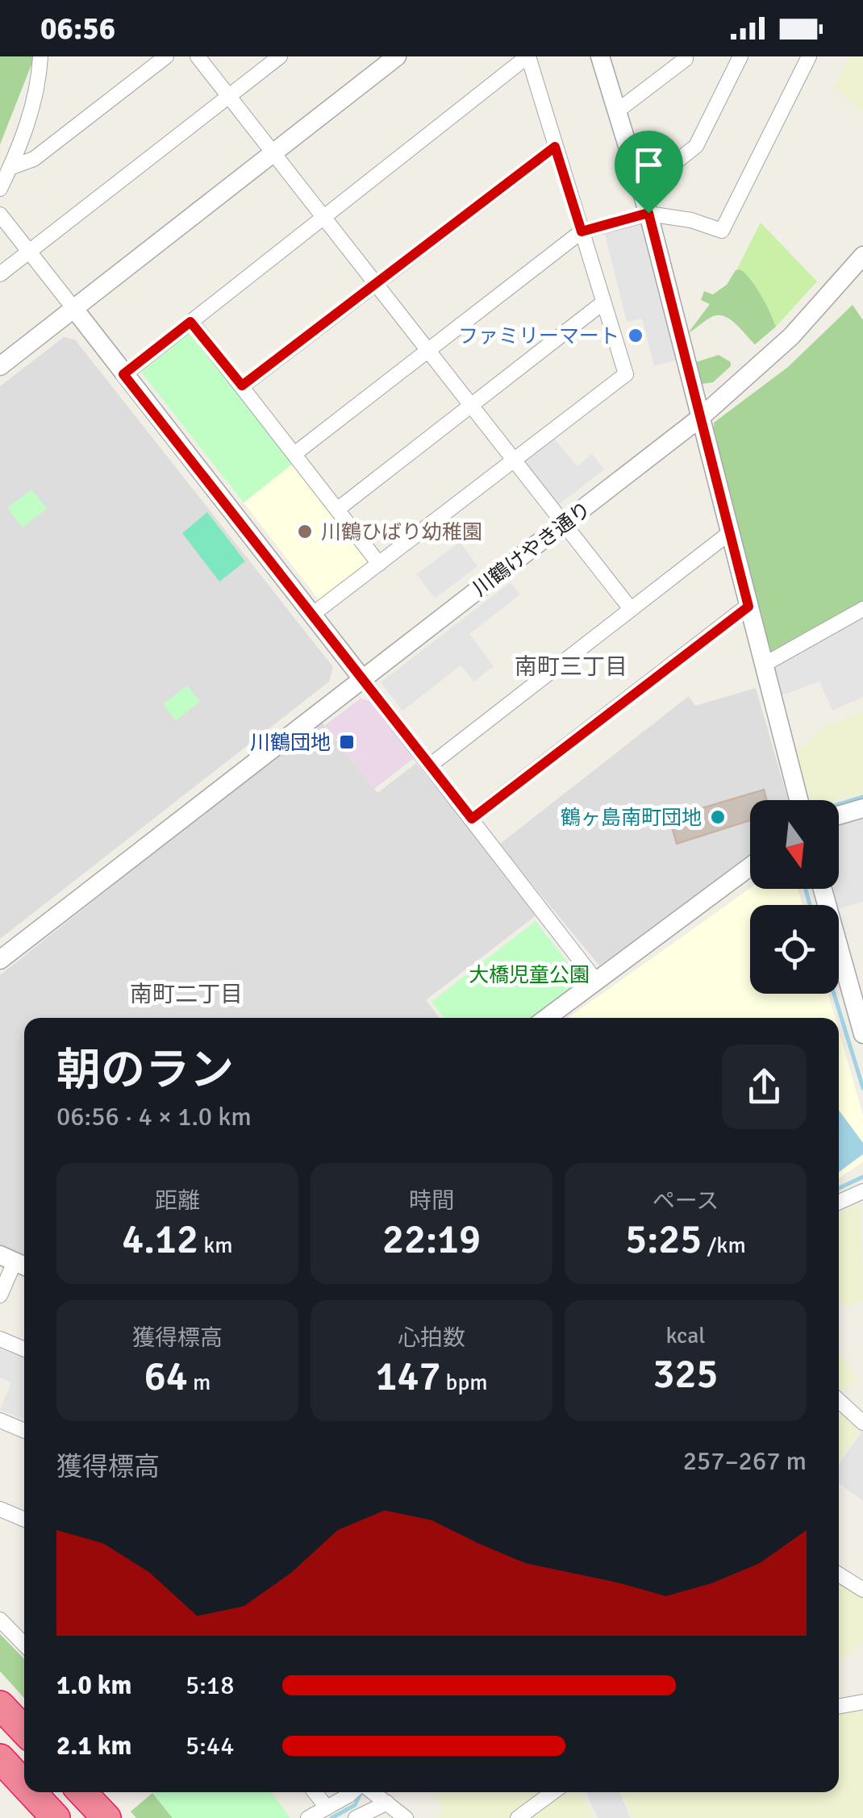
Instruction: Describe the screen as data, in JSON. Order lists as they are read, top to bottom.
{
  "streets": {
    "street": ["川鶴けやき通り"]
  },
  "districts": ["南町三丁目", "南町二丁目"],
  "parks": ["大橋児童公園"],
  "places": {
    "other": ["ファミリーマート", "川鶴ひばり幼稚園", "鶴ヶ島南町団地"],
    "transit": ["川鶴団地"]
  },
  "north": "bottom",
  "page": {
    "status": "06:56",
    "heading": ["朝のラン", "06:56 · 4 × 1.0 km"],
    "stats": [
      ["距離", "4.12 km"],
      ["時間", "22:19"],
      ["ペース", "5:25 /km"],
      ["獲得標高", "64 m"],
      ["心拍数", "147 bpm"],
      ["kcal", "325"]
    ],
    "chart": ["獲得標高", "257–267 m"],
    "list": [
      {
        "name": "1.0 km",
        "note": "5:18"
      },
      {
        "name": "2.1 km",
        "note": "5:44"
      }
    ]
  }
}
